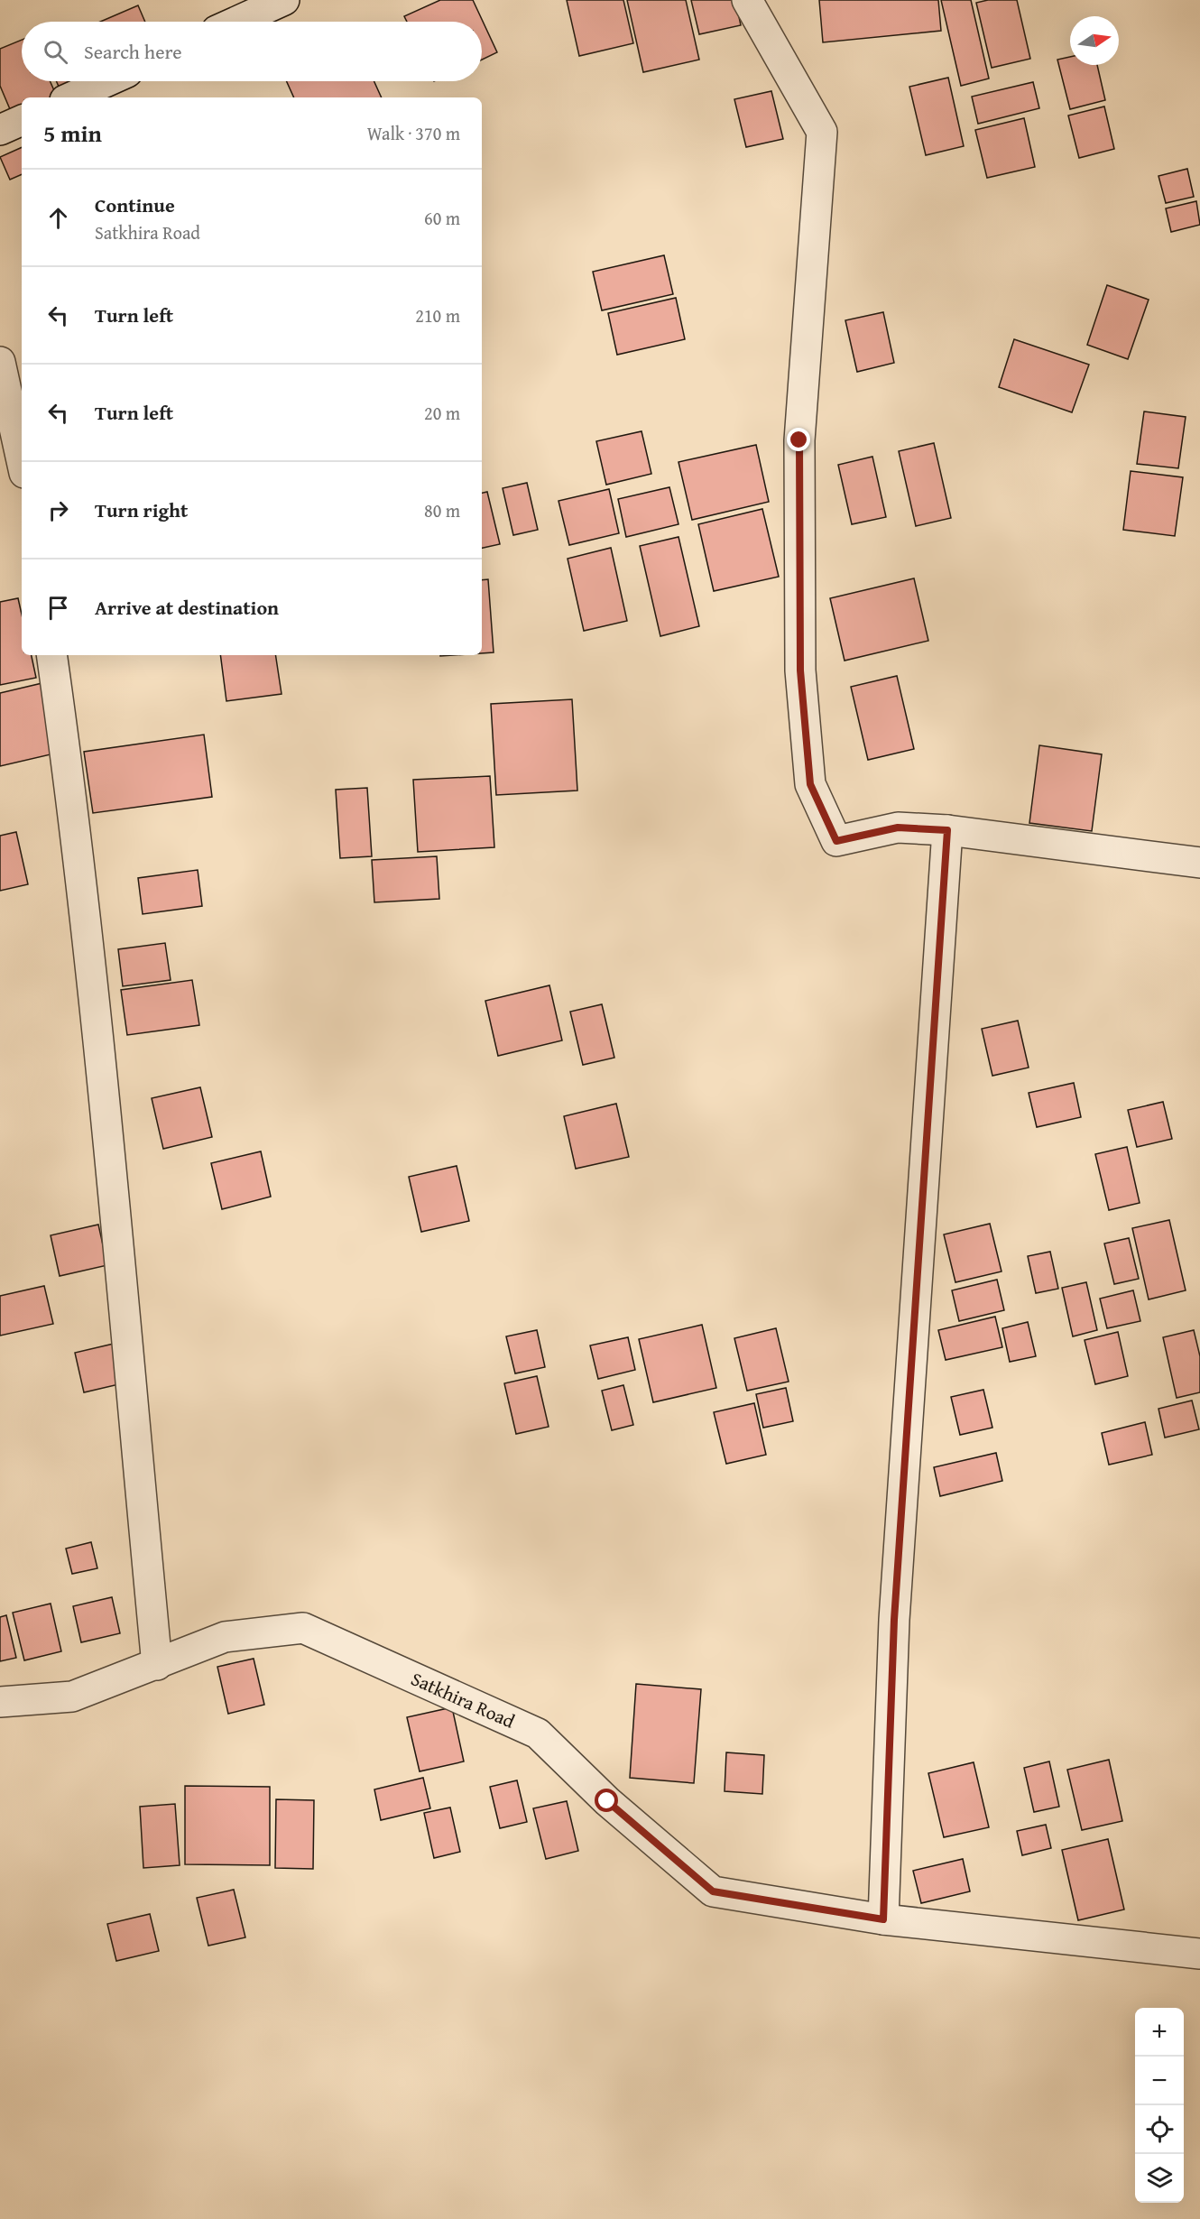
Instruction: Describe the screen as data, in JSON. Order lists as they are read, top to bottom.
{
  "streets": {
    "street": ["Satkhira Road"]
  },
  "north": "right",
  "page": {
    "search": "Search here",
    "heading": ["5 min", "Walk · 370 m"],
    "list": [
      ["Continue", "Satkhira Road", "60 m"],
      ["Turn left", "210 m"],
      ["Turn left", "20 m"],
      ["Turn right", "80 m"],
      "Arrive at destination"
    ],
    "map_buttons": ["+", "−"]
  }
}
